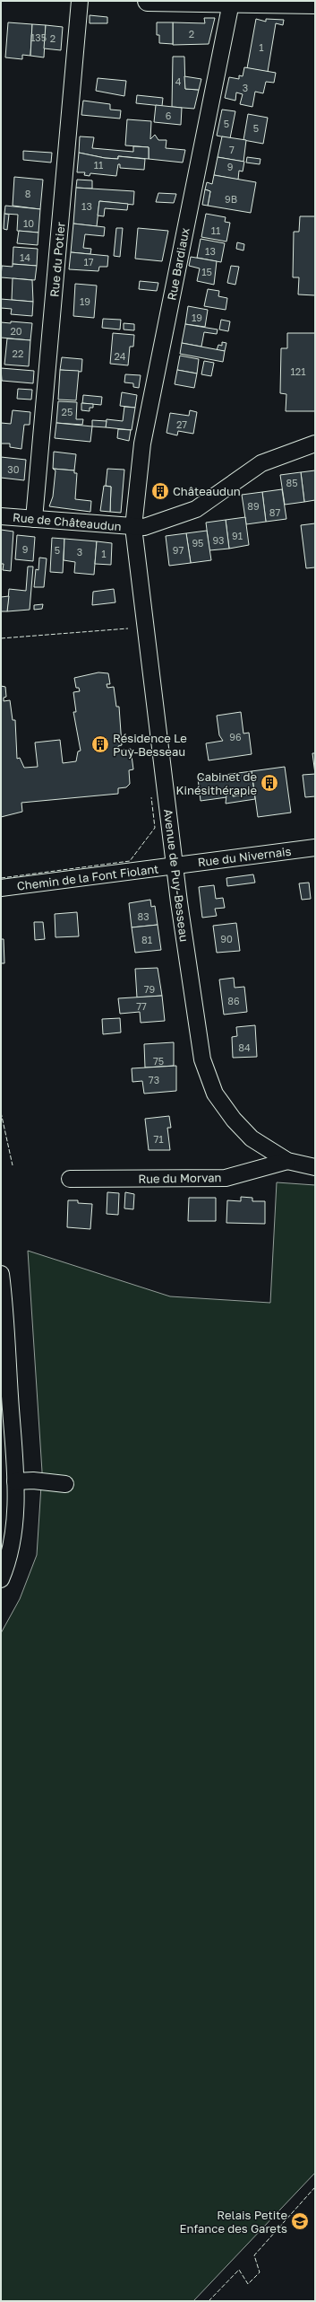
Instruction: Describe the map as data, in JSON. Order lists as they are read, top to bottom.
{
  "streets": {
    "street": [
      "Rue du Potier",
      "Rue Bardiaux",
      "Rue de Châteaudun",
      "Rue du Nivernais",
      "Avenue de Puy-Besseau",
      "Chemin de la Font Fiolant",
      "Rue du Morvan"
    ]
  },
  "crossings": [
    ["Rue du Potier", "Rue de Châteaudun"],
    ["Rue Bardiaux", "Rue de Châteaudun"],
    ["Rue Bardiaux", "Avenue de Puy-Besseau"],
    ["Rue de Châteaudun", "Avenue de Puy-Besseau"],
    ["Rue du Nivernais", "Avenue de Puy-Besseau"],
    ["Rue du Nivernais", "Chemin de la Font Fiolant"],
    ["Avenue de Puy-Besseau", "Chemin de la Font Fiolant"],
    ["Avenue de Puy-Besseau", "Rue du Morvan"]
  ],
  "places": {
    "building": ["Châteaudun", "Résidence Le Puy-Besseau", "Cabinet de Kinésithérapie"],
    "school or university": ["Relais Petite Enfance des Garets"]
  },
  "house_numbers": [
    "2",
    "135",
    "2",
    "1",
    "4",
    "3",
    "6",
    "5",
    "5",
    "7",
    "11",
    "9",
    "8",
    "9B",
    "13",
    "10",
    "11",
    "13",
    "14",
    "17",
    "15",
    "19",
    "19",
    "20",
    "22",
    "24",
    "121",
    "25",
    "27",
    "30",
    "85",
    "89",
    "87",
    "91",
    "93",
    "95",
    "9",
    "5",
    "97",
    "3",
    "1",
    "96",
    "83",
    "90",
    "81",
    "79",
    "86",
    "77",
    "84",
    "75",
    "73",
    "71"
  ]
}
